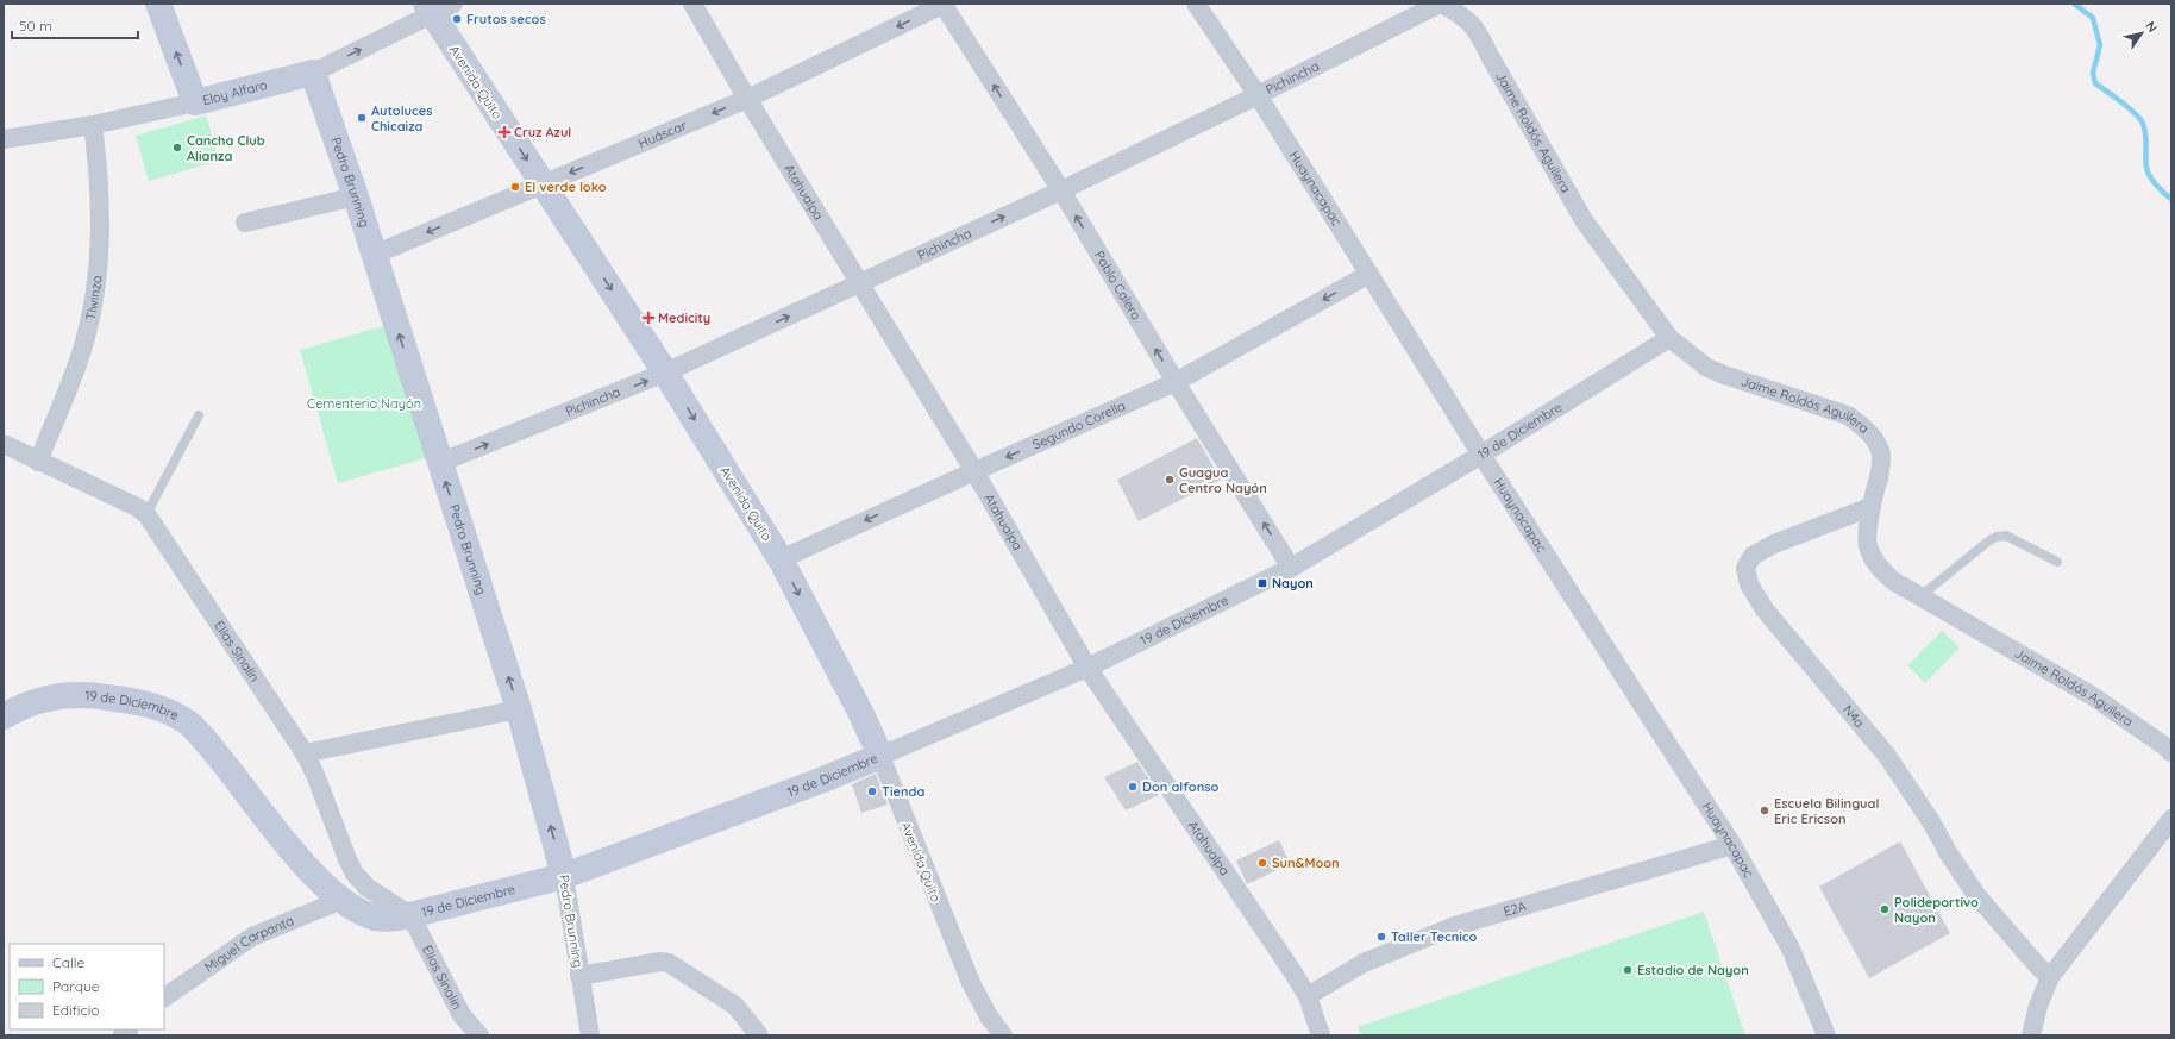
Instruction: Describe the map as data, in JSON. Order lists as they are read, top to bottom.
{
  "streets": {
    "street": [
      "Pichincha",
      "Avenida Quito",
      "Eloy Alfaro",
      "Jaime Roldós Aguilera",
      "Huáscar",
      "Pedro Brunning",
      "Huaynacapac",
      "Atahualpa",
      "Pablo Calero",
      "Tiwinza",
      "Segundo Corella",
      "19 de Diciembre",
      "Elías Sinalín",
      "N4a",
      "E2A",
      "Miguel Carpanta",
      "Elias Sinalin"
    ]
  },
  "crossings": [
    ["Pichincha", "Avenida Quito"],
    ["Pichincha", "Jaime Roldós Aguilera"],
    ["Pichincha", "Pedro Brunning"],
    ["Pichincha", "Huaynacapac"],
    ["Pichincha", "Atahualpa"],
    ["Pichincha", "Pablo Calero"],
    ["Avenida Quito", "Eloy Alfaro"],
    ["Avenida Quito", "Huáscar"],
    ["Avenida Quito", "Segundo Corella"],
    ["Avenida Quito", "19 de Diciembre"],
    ["Eloy Alfaro", "Pedro Brunning"],
    ["Eloy Alfaro", "Tiwinza"],
    ["Jaime Roldós Aguilera", "19 de Diciembre"],
    ["Jaime Roldós Aguilera", "N4a"],
    ["Huáscar", "Pedro Brunning"],
    ["Huáscar", "Atahualpa"],
    ["Huáscar", "Pablo Calero"],
    ["Pedro Brunning", "19 de Diciembre"],
    ["Huaynacapac", "Segundo Corella"],
    ["Huaynacapac", "19 de Diciembre"],
    ["Huaynacapac", "E2A"],
    ["Atahualpa", "Segundo Corella"],
    ["Atahualpa", "19 de Diciembre"],
    ["Atahualpa", "E2A"],
    ["Pablo Calero", "Segundo Corella"],
    ["Pablo Calero", "19 de Diciembre"],
    ["Tiwinza", "Elías Sinalín"],
    ["19 de Diciembre", "Elías Sinalín"],
    ["19 de Diciembre", "Miguel Carpanta"],
    ["19 de Diciembre", "Elias Sinalin"],
    ["Elías Sinalín", "Elias Sinalin"]
  ],
  "one_way": [
    "Pichincha",
    "Avenida Quito",
    "Huáscar",
    "Pedro Brunning",
    "Pablo Calero",
    "Segundo Corella"
  ],
  "parks": ["Cementerio Nayón"],
  "places": {
    "other": [
      "Frutos secos",
      "Autoluces Chicaiza",
      "Cancha Club Alianza",
      "El verde loko",
      "Guagua Centro Nayón",
      "Don alfonso",
      "Tienda",
      "Escuela Bilingual Eric Ericson",
      "Sun&Moon",
      "Polideportivo Nayon",
      "Taller Tecnico",
      "Estadio de Nayon"
    ],
    "health": ["Cruz Azul", "Medicity"],
    "transit": ["Nayon"]
  },
  "legend": ["Calle", "Parque", "Edificio"],
  "scale_bar": "50 m",
  "north": "top right"
}
